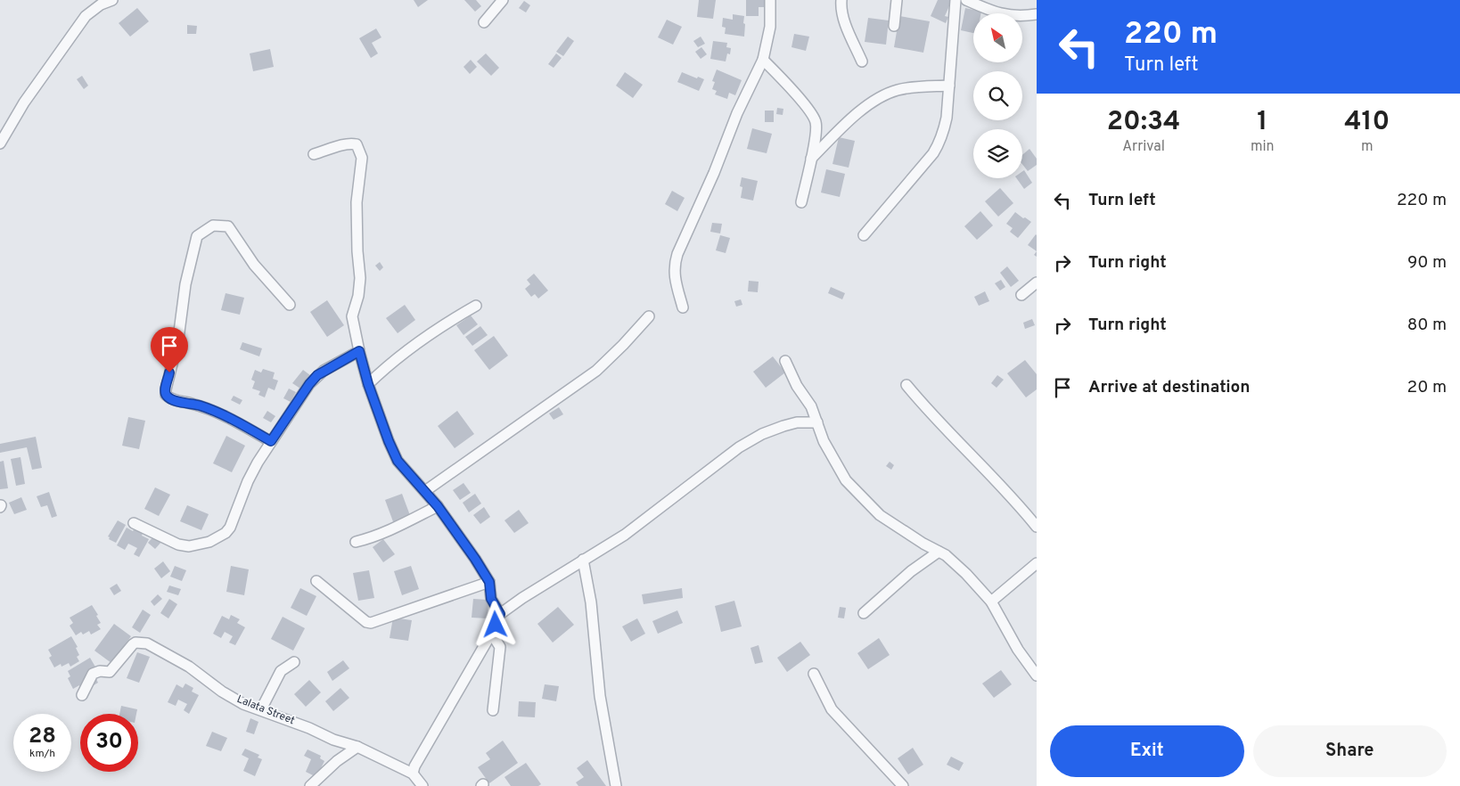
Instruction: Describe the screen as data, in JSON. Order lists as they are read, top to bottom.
{
  "streets": {
    "street": ["Lalata Street"]
  },
  "north": "top left",
  "page": {
    "turn": ["220 m", "Turn left"],
    "eta": [
      "20:34",
      "Arrival",
      "1",
      "min",
      "410",
      "m"
    ],
    "list": [
      {
        "name": "Turn left",
        "value": "220 m"
      },
      {
        "name": "Turn right",
        "value": "90 m"
      },
      {
        "name": "Turn right",
        "value": "80 m"
      },
      {
        "name": "Arrive at destination",
        "value": "20 m"
      }
    ],
    "speed": "28 km/h",
    "limit": "30",
    "buttons": ["Exit", "Share"]
  }
}
